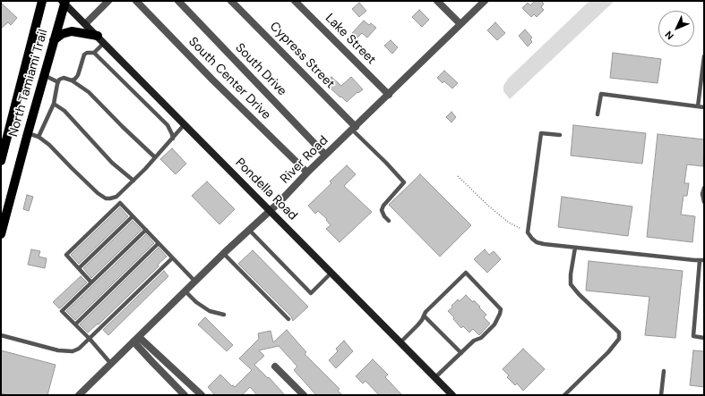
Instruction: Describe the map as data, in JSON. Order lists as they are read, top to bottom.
{
  "streets": {
    "main road": ["North Tamiami Trail", "Pondella Road"],
    "street": [
      "Lake Street",
      "Cypress Street",
      "South Drive",
      "South Center Drive",
      "River Road"
    ]
  },
  "crossings": [
    ["Lake Street", "River Road"],
    ["Cypress Street", "River Road"],
    ["South Drive", "River Road"],
    ["South Center Drive", "River Road"],
    ["North Tamiami Trail", "Pondella Road"],
    ["River Road", "Pondella Road"]
  ],
  "north": "bottom left"
}
